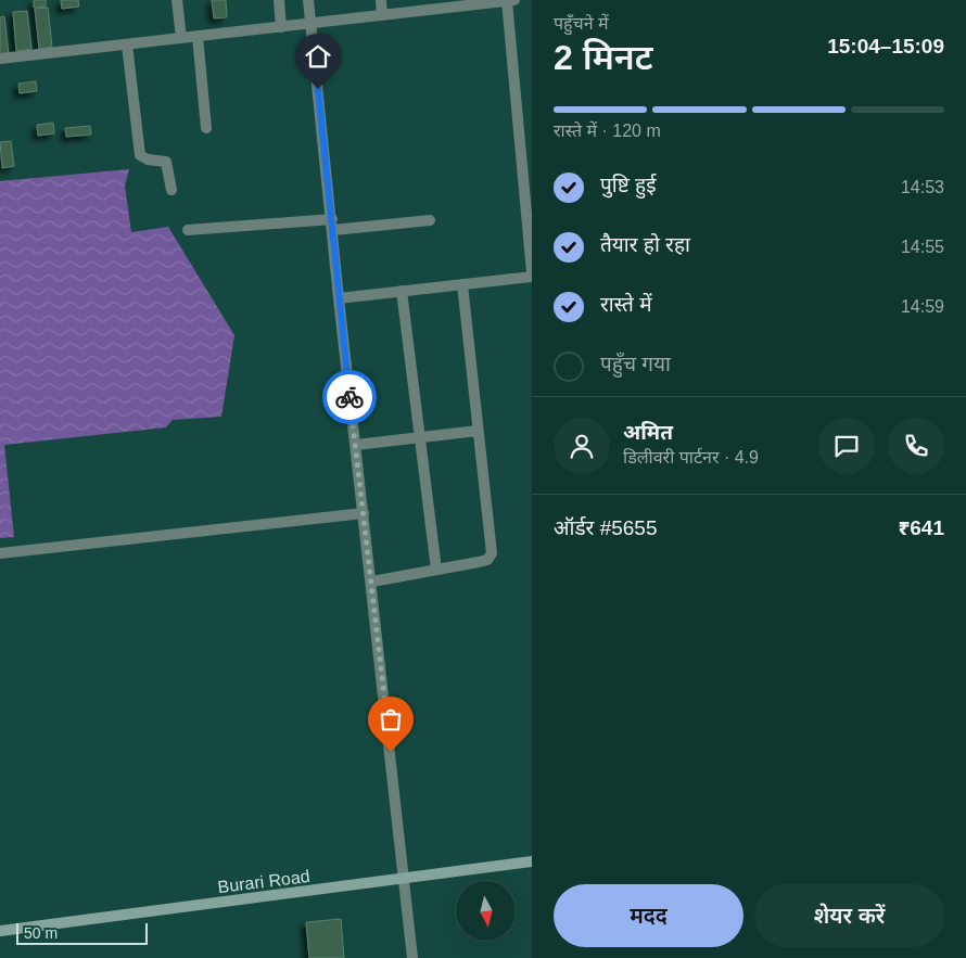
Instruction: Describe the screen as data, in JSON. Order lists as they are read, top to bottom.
{
  "streets": {
    "main road": ["Burari Road"]
  },
  "scale_bar": "50 m",
  "north": "bottom",
  "page": {
    "heading": ["2 मिनट", "पहुँचने में", "15:04–15:09"],
    "panel": [
      "अमित",
      "डिलीवरी पार्टनर · 4.9",
      "ऑर्डर #5655",
      "₹641"
    ],
    "bar": "रास्ते में · 120 m",
    "list": [
      ["पुष्टि हुई", "14:53"],
      ["तैयार हो रहा", "14:55"],
      ["रास्ते में", "14:59"],
      "पहुँच गया"
    ],
    "buttons": ["मदद", "शेयर करें"],
    "scale": "50 m"
  }
}
